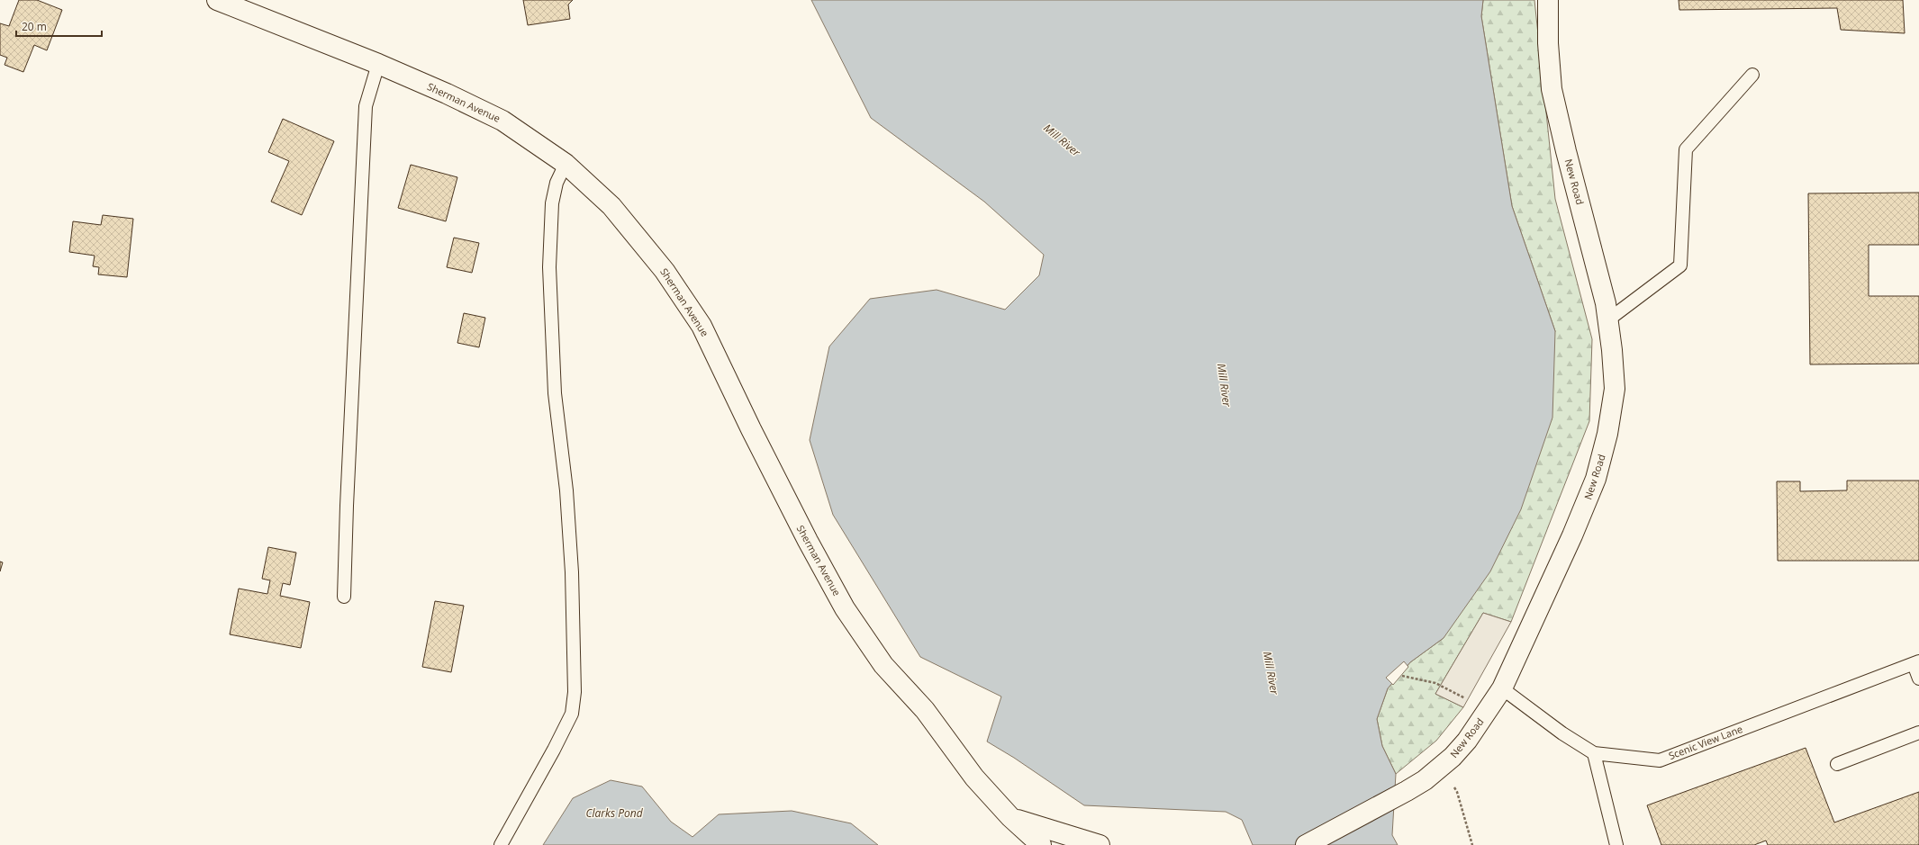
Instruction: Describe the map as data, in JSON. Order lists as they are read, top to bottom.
{
  "streets": {
    "street": ["Sherman Avenue", "New Road"],
    "lane": ["Scenic View Lane"]
  },
  "crossings": [
    ["New Road", "Scenic View Lane"]
  ],
  "water": ["Mill River", "Clarks Pond"],
  "scale_bar": "20 m"
}
